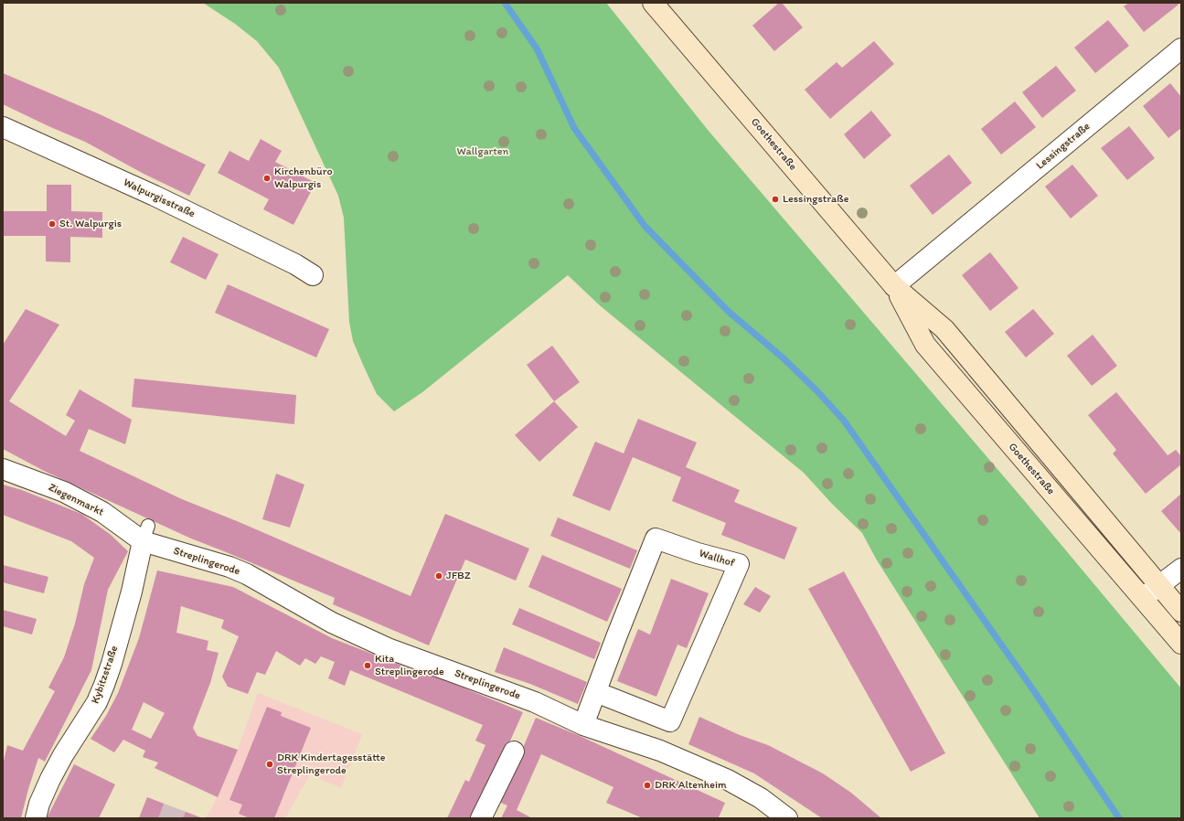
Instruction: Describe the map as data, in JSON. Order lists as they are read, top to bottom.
{
  "streets": {
    "main road": ["Goethestraße"],
    "street": [
      "Lessingstraße",
      "Walpurgisstraße",
      "Ziegenmarkt",
      "Wallhof",
      "Streplingerode",
      "Kybitzstraße"
    ]
  },
  "crossings": [
    ["Goethestraße", "Lessingstraße"],
    ["Ziegenmarkt", "Streplingerode"],
    ["Ziegenmarkt", "Kybitzstraße"],
    ["Wallhof", "Streplingerode"],
    ["Streplingerode", "Kybitzstraße"]
  ],
  "parks": ["Wallgarten"],
  "places": [
    "Kirchenbüro Walpurgis",
    "Lessingstraße",
    "St. Walpurgis",
    "JFBZ",
    "Kita Streplingerode",
    "DRK Kindertagesstätte Streplingerode",
    "DRK Altenheim"
  ]
}
